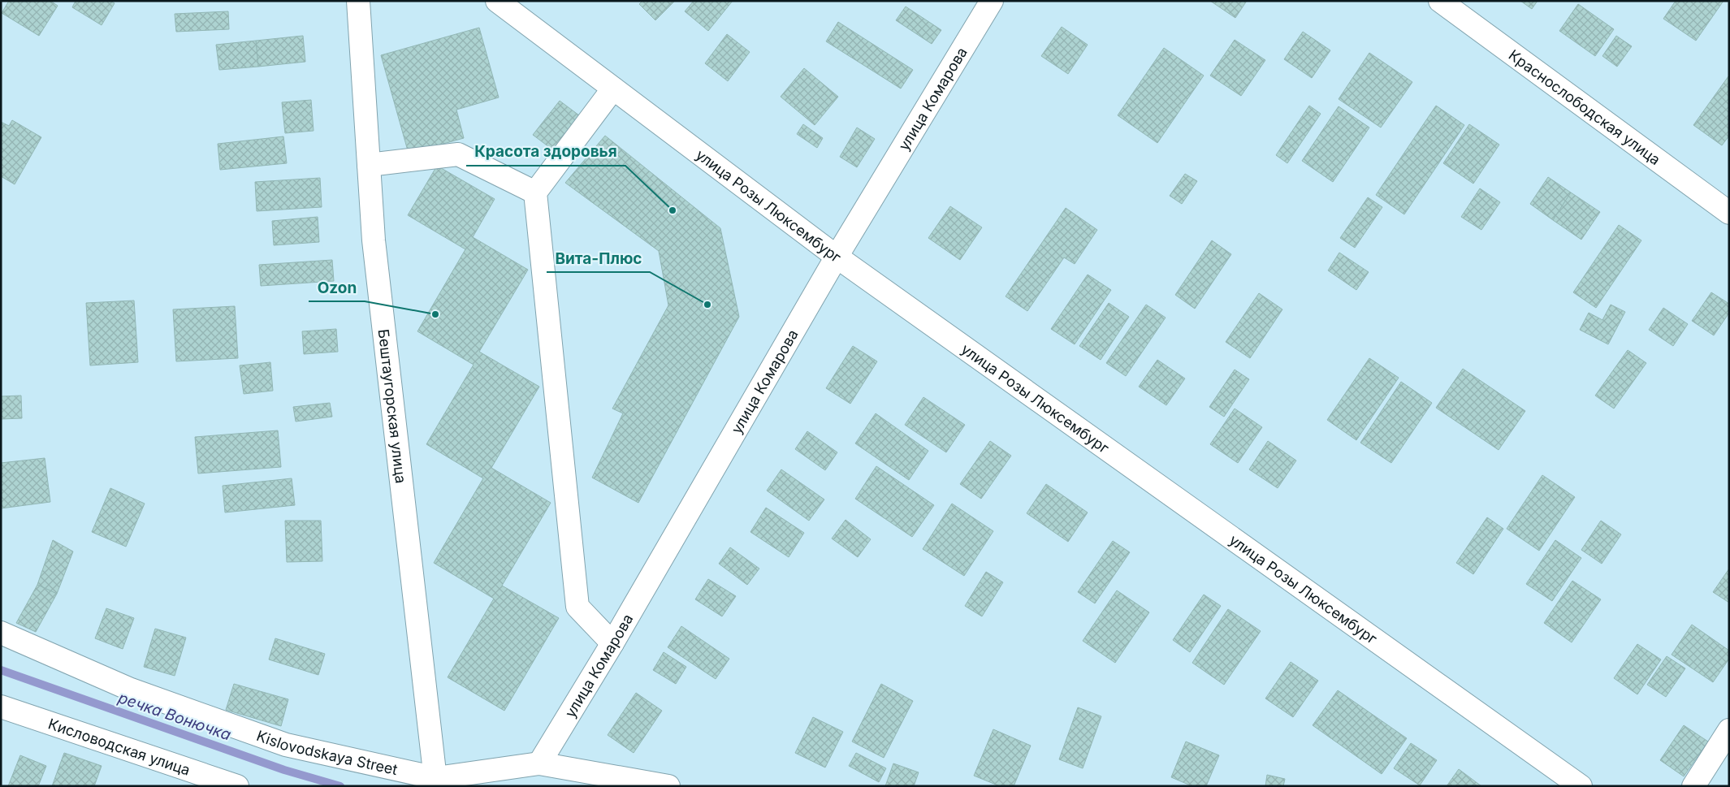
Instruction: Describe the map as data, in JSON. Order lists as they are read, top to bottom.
{
  "streets": {
    "street": [
      "улица Комарова",
      "Краснослободская улица",
      "улица Розы Люксембург",
      "Бештаугорская улица",
      "Кисловодская улица",
      "Kislovodskaya Street"
    ]
  },
  "crossings": [
    ["улица Комарова", "улица Розы Люксембург"],
    ["улица Комарова", "Kislovodskaya Street"],
    ["Бештаугорская улица", "Kislovodskaya Street"]
  ],
  "water": ["речка Вонючка"],
  "places": ["Красота здоровья", "Вита-Плюс", "Ozon"]
}
